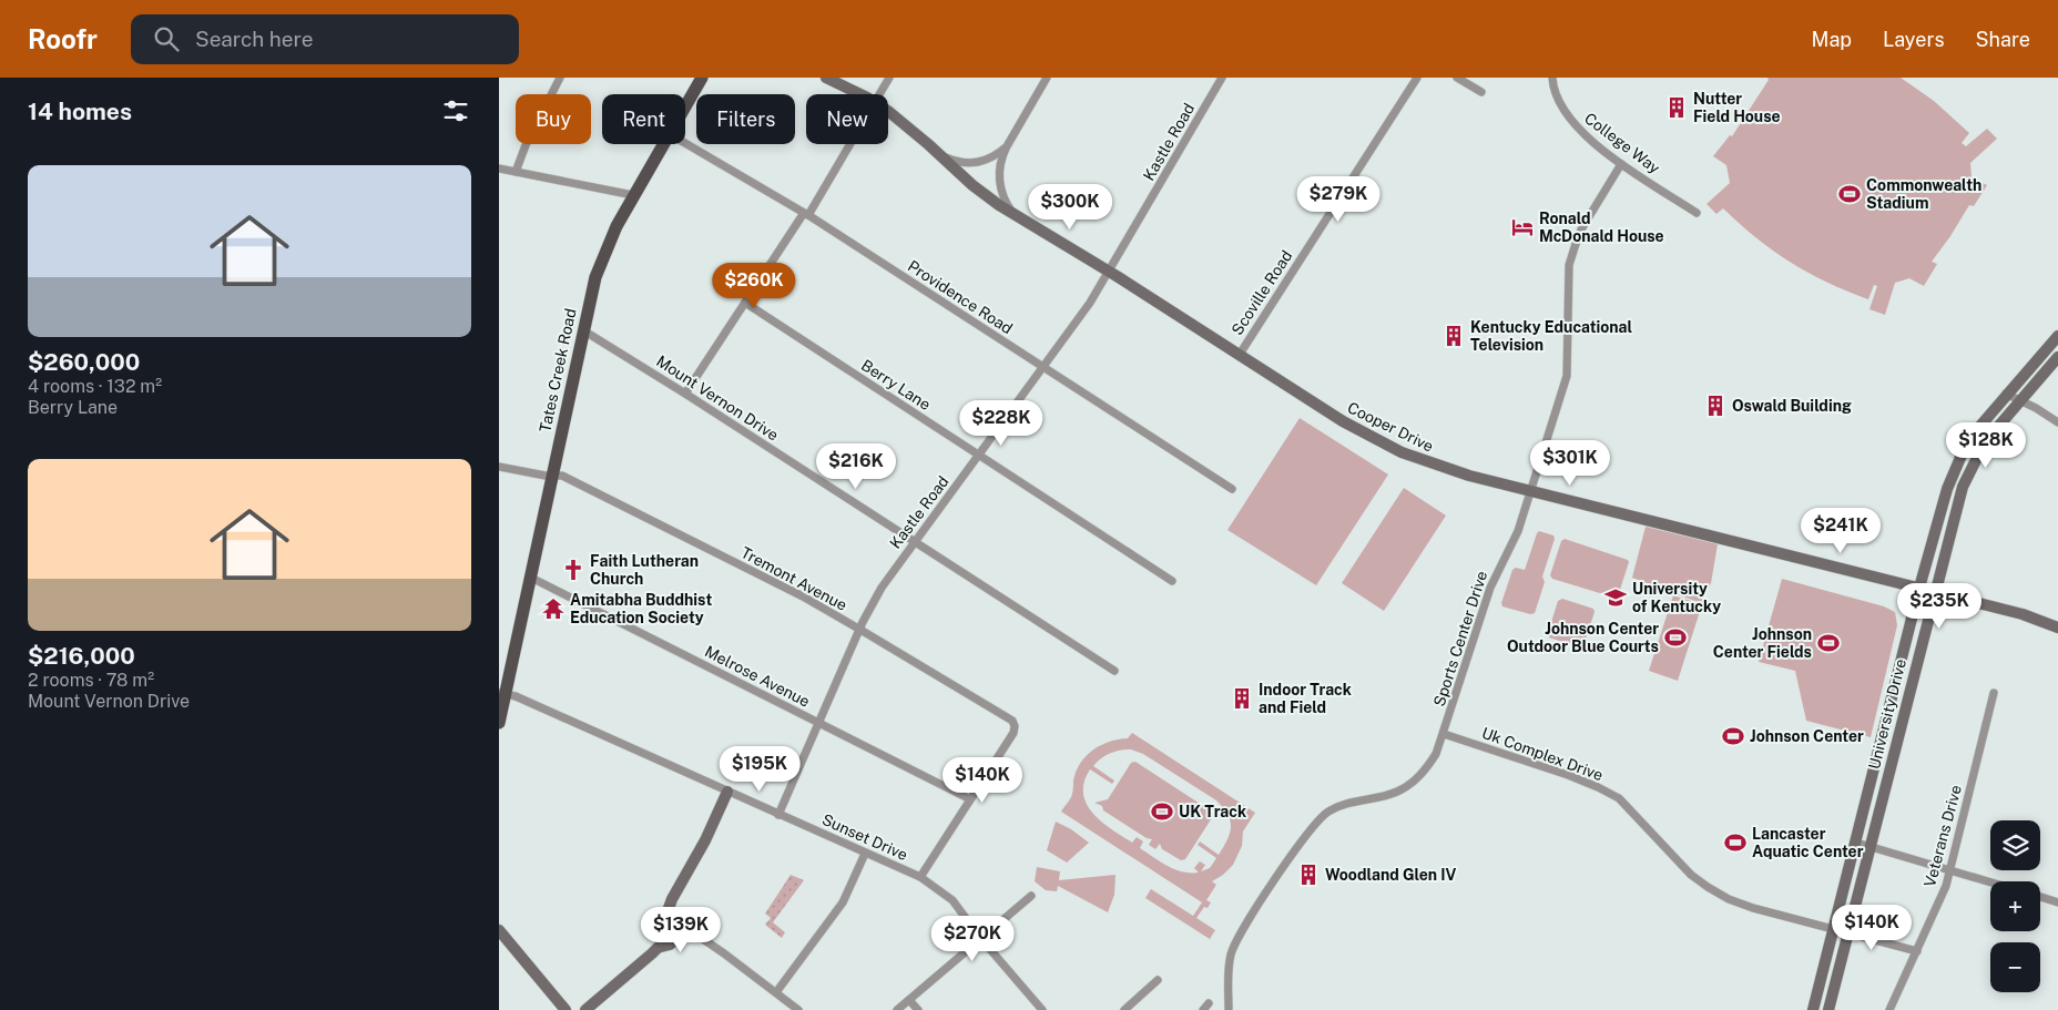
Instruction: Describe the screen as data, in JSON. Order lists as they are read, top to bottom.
{
  "streets": {
    "main road": ["Tates Creek Road"],
    "street": [
      "Kastle Road",
      "College Way",
      "Scoville Road",
      "Providence Road",
      "Berry Lane",
      "Mount Vernon Drive",
      "Cooper Drive",
      "Tremont Avenue",
      "Sports Center Drive",
      "Melrose Avenue",
      "University Drive",
      "Uk Complex Drive",
      "Veterans Drive",
      "Sunset Drive"
    ]
  },
  "crossings": [
    ["Kastle Road", "Providence Road"],
    ["Kastle Road", "Berry Lane"],
    ["Kastle Road", "Mount Vernon Drive"],
    ["Kastle Road", "Cooper Drive"],
    ["Kastle Road", "Tremont Avenue"],
    ["Kastle Road", "Melrose Avenue"],
    ["Kastle Road", "Sunset Drive"],
    ["College Way", "Sports Center Drive"],
    ["Scoville Road", "Cooper Drive"],
    ["Tates Creek Road", "Mount Vernon Drive"],
    ["Tates Creek Road", "Tremont Avenue"],
    ["Tates Creek Road", "Melrose Avenue"],
    ["Tates Creek Road", "Sunset Drive"],
    ["Cooper Drive", "Sports Center Drive"],
    ["Cooper Drive", "University Drive"],
    ["Tremont Avenue", "Melrose Avenue"],
    ["Sports Center Drive", "Uk Complex Drive"],
    ["University Drive", "Uk Complex Drive"],
    ["Uk Complex Drive", "Veterans Drive"]
  ],
  "places": {
    "building": [
      "Nutter Field House",
      "Kentucky Educational Television",
      "Oswald Building",
      "Indoor Track and Field",
      "Woodland Glen IV"
    ],
    "sports": [
      "Commonwealth Stadium",
      "Johnson Center Outdoor Blue Courts",
      "Johnson Center Fields",
      "Johnson Center",
      "UK Track",
      "Lancaster Aquatic Center"
    ],
    "hotel": ["Ronald McDonald House"],
    "church": ["Faith Lutheran Church"],
    "school or university": ["University of Kentucky"],
    "temple": ["Amitabha Buddhist Education Society"]
  },
  "page": {
    "header": "Roofr",
    "search": "Search here",
    "nav": ["Map", "Layers", "Share"],
    "heading": "14 homes",
    "chip": [
      "Buy",
      "Rent",
      "Filters",
      "New"
    ],
    "list": [
      {
        "name": "$260,000",
        "note": "4 rooms · 132 m² · Berry Lane"
      },
      {
        "name": "$216,000",
        "note": "2 rooms · 78 m² · Mount Vernon Drive"
      }
    ],
    "price": [
      "$279K",
      "$300K",
      "$260K",
      "$228K",
      "$128K",
      "$301K",
      "$216K",
      "$241K",
      "$235K",
      "$195K",
      "$140K",
      "$140K",
      "$139K",
      "$270K"
    ],
    "map_buttons": ["+", "−"]
  }
}
